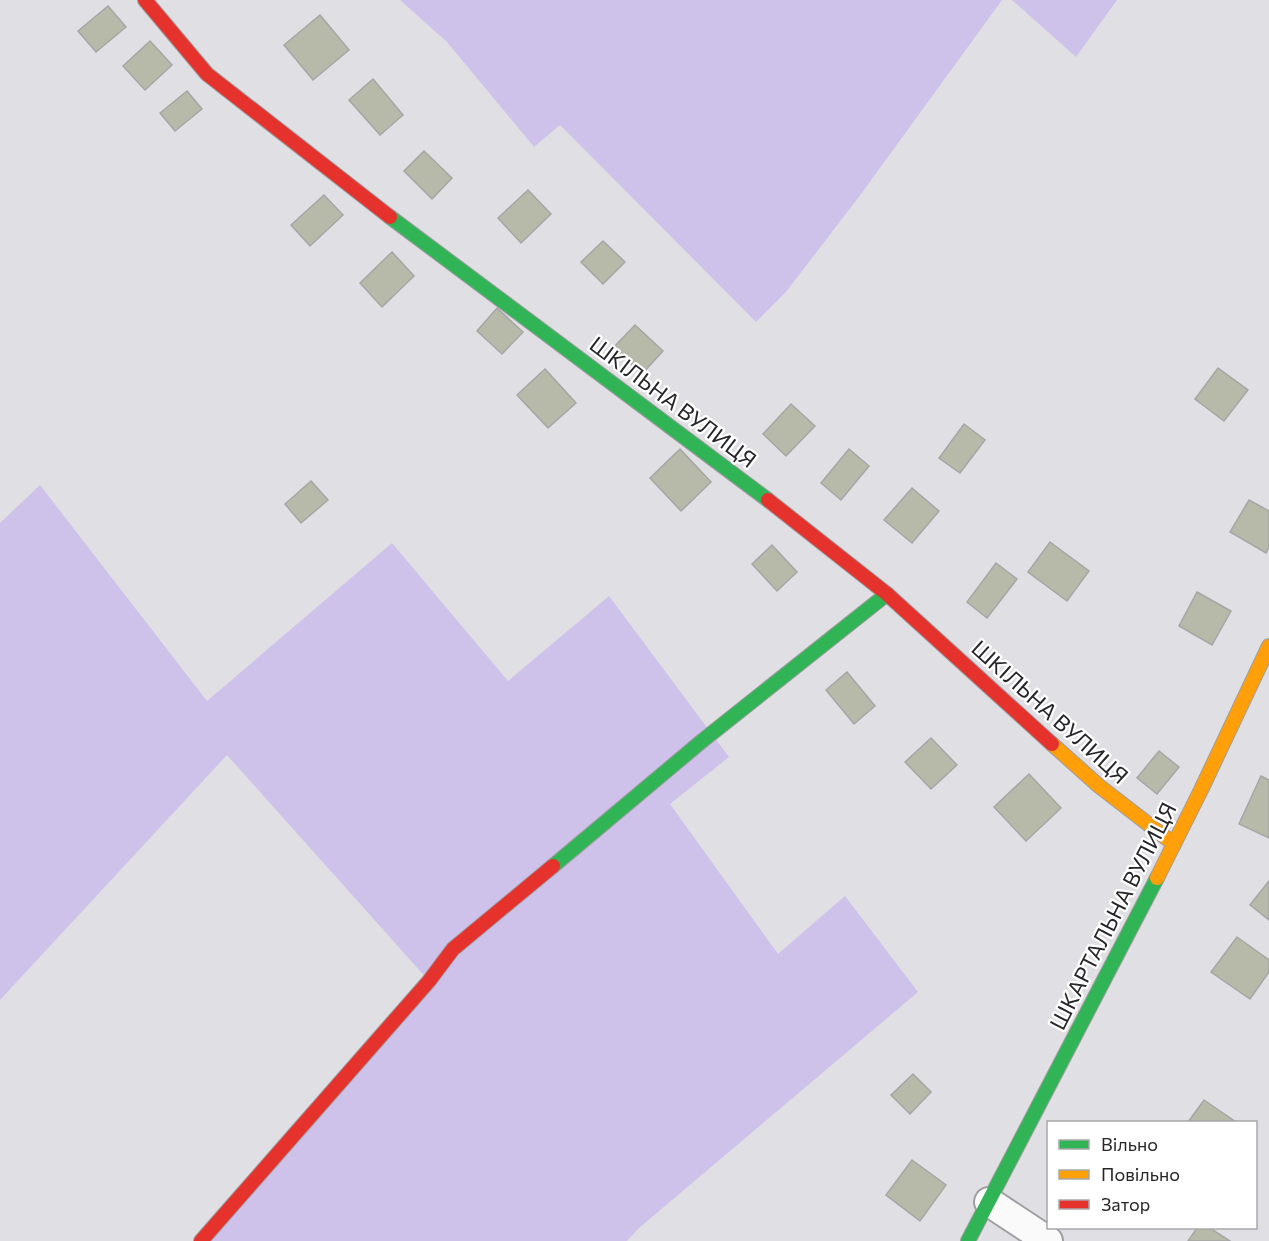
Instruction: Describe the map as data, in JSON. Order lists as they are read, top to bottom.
{
  "streets": {
    "street": ["ШКІЛЬНА ВУЛИЦЯ", "ШКАРТАЛЬНА ВУЛИЦЯ"]
  },
  "crossings": [
    ["ШКІЛЬНА ВУЛИЦЯ", "ШКАРТАЛЬНА ВУЛИЦЯ"]
  ],
  "legend": ["Вільно", "Повільно", "Затор"]
}
